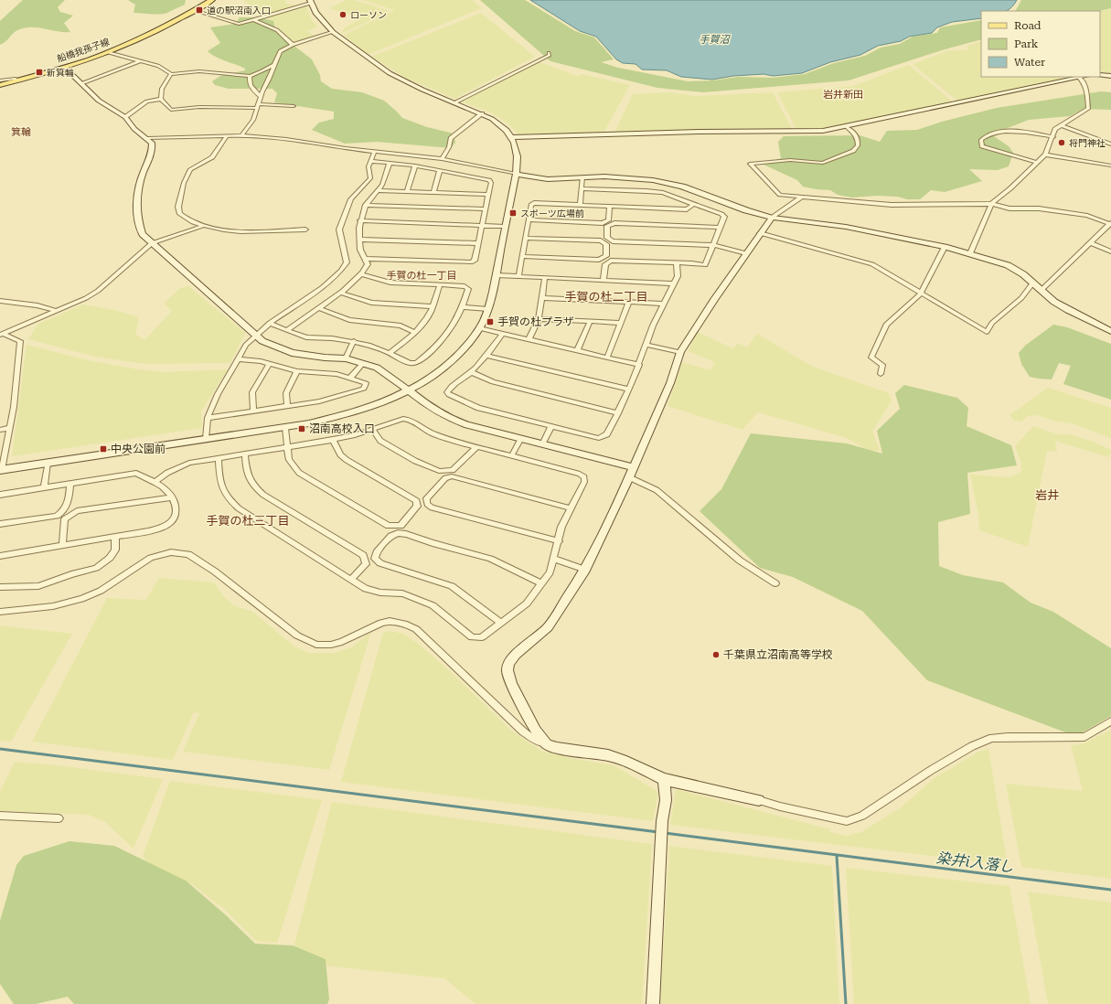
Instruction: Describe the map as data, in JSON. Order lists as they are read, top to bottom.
{
  "streets": {
    "main road": ["船橋我孫子線"]
  },
  "districts": [
    "岩井新田",
    "箕輪",
    "手賀の杜一丁目",
    "手賀の杜二丁目",
    "岩井",
    "手賀の杜三丁目"
  ],
  "water": ["手賀沼", "染井i入落し"],
  "places": {
    "transit": [
      "道の駅沼南入口",
      "新箕輪",
      "スポーツ広場前",
      "手賀の杜プラザ",
      "沼南高校入口",
      "中央公園前"
    ],
    "other": ["ローソン", "将門神社", "千葉県立沼南高等学校"]
  },
  "legend": ["Road", "Park", "Water"]
}
